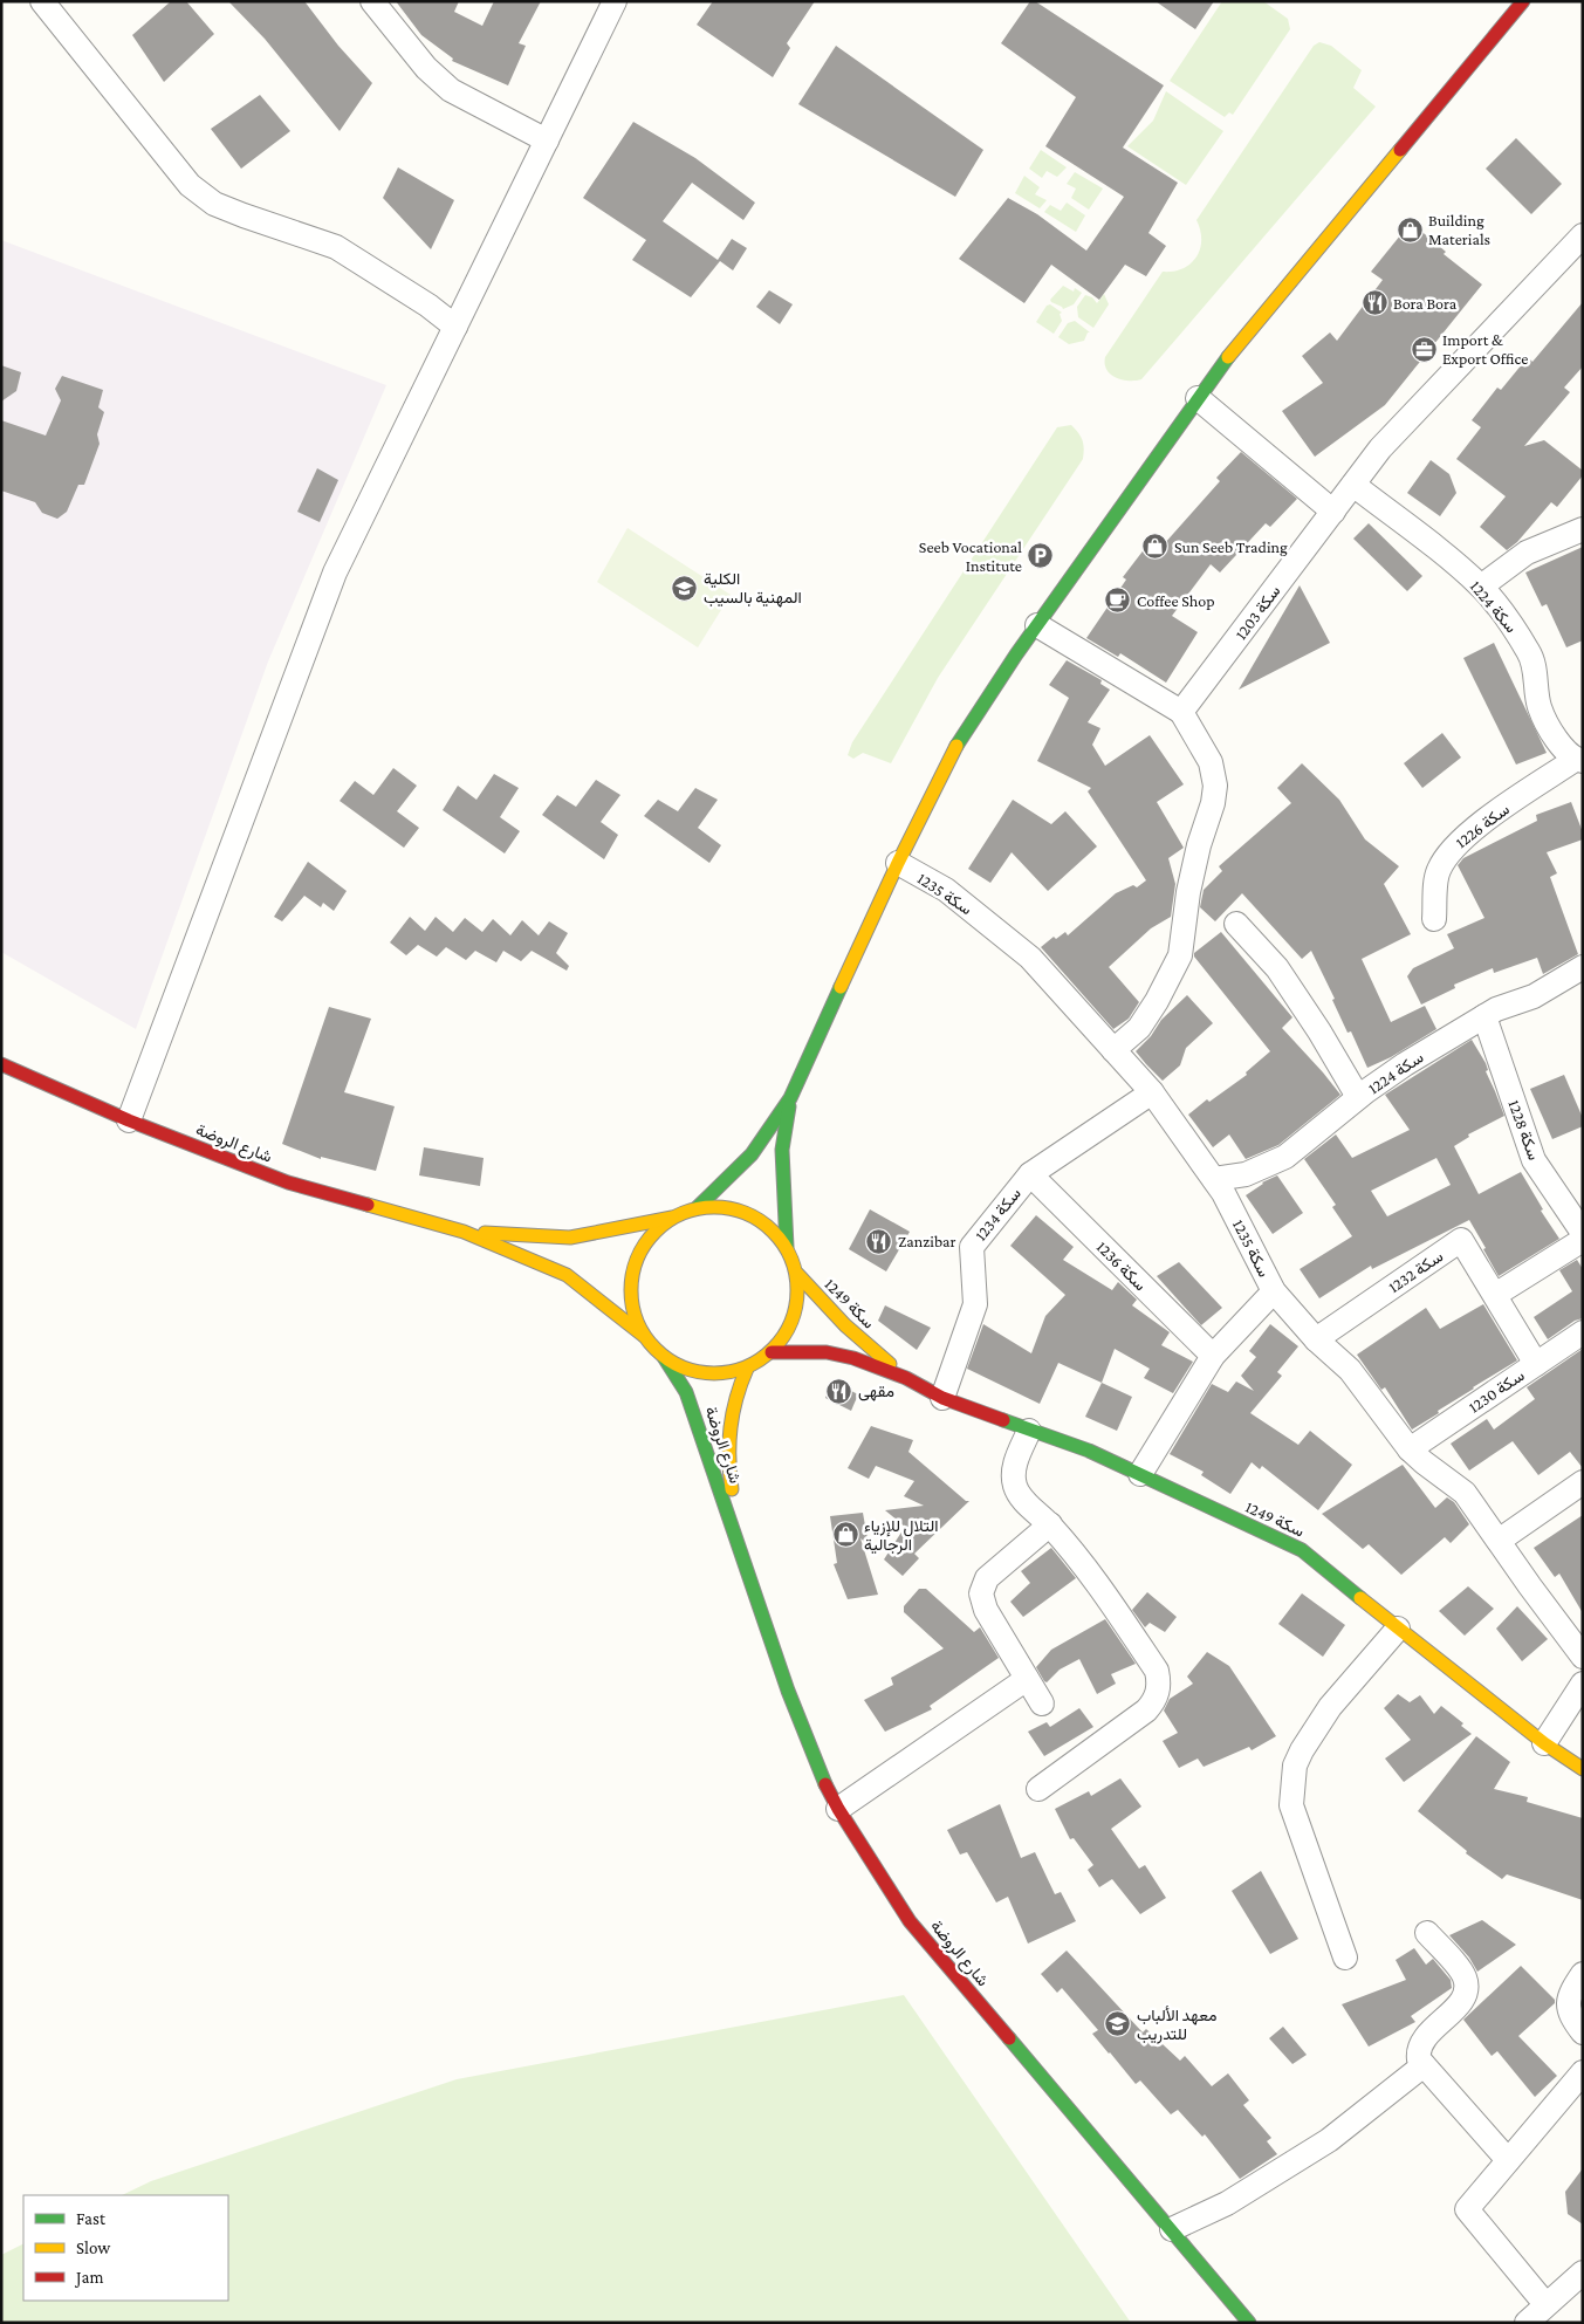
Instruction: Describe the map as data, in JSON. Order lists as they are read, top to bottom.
{
  "streets": {
    "main road": ["شارع الروضة", "سكة 1249"],
    "street": [
      "سكة 1224",
      "سكة 1203",
      "سكة 1226",
      "سكة 1235",
      "سكة 1228",
      "سكة 1234",
      "سكة 1236",
      "سكة 1232",
      "سكة 1230"
    ]
  },
  "crossings": [
    ["سكة 1224", "سكة 1203"],
    ["سكة 1224", "سكة 1226"],
    ["سكة 1224", "سكة 1235"],
    ["سكة 1224", "سكة 1228"],
    ["سكة 1235", "سكة 1234"],
    ["سكة 1235", "سكة 1232"],
    ["سكة 1235", "سكة 1230"],
    ["شارع الروضة", "سكة 1249"],
    ["سكة 1234", "سكة 1236"],
    ["سكة 1234", "سكة 1249"],
    ["سكة 1232", "سكة 1230"]
  ],
  "places": {
    "shop": ["Building Materials", "Sun Seeb Trading", "التلال للإزياء الرجالية"],
    "restaurant": ["Bora Bora", "Zanzibar", "مقهى"],
    "office": ["Import & Export Office"],
    "parking": ["Seeb Vocational Institute"],
    "school or university": ["الكلية المهنية بالسيب", "معهد الألباب للتدريب"],
    "cafe": ["Coffee Shop"]
  },
  "legend": ["Fast", "Slow", "Jam"]
}
